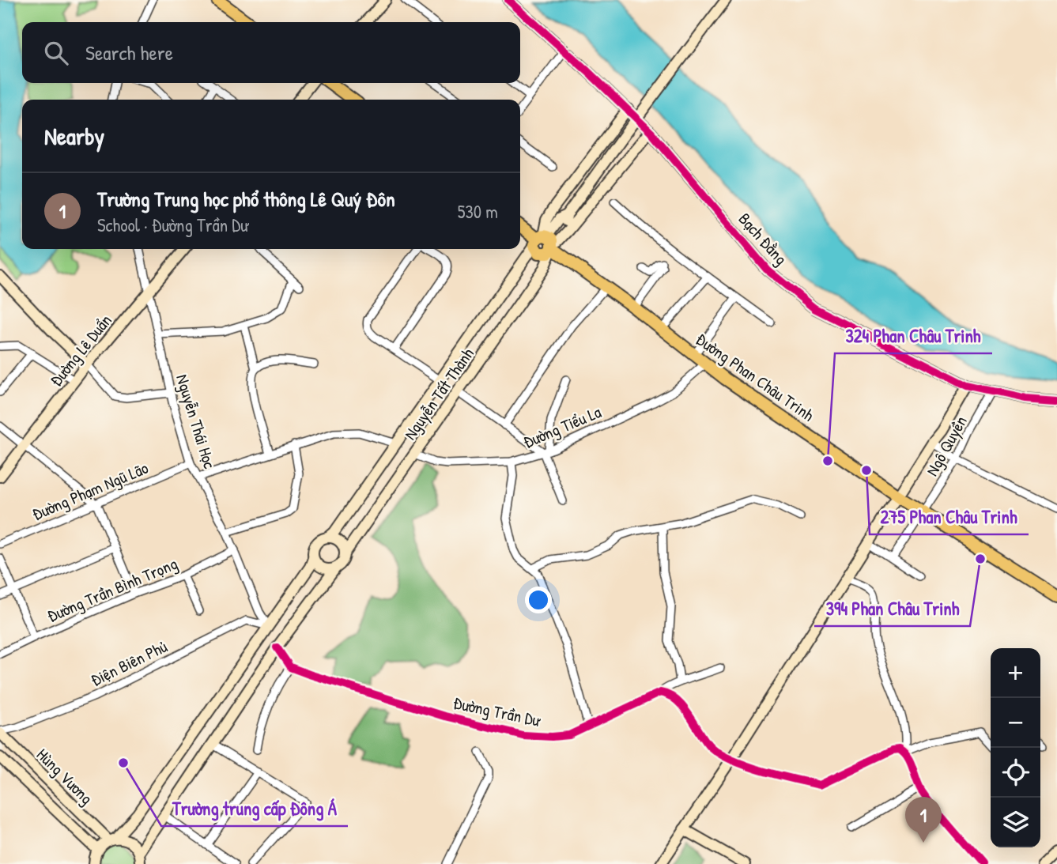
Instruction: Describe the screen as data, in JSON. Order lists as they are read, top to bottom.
{
  "streets": {
    "main road": [
      "Bạch Đằng",
      "Đường Lê Duẩn",
      "Đường Phan Châu Trinh",
      "Nguyễn Tất Thành",
      "Hùng Vương"
    ],
    "street": [
      "Nguyễn Thái Học",
      "Đường Tiểu La",
      "Ngô Quyền",
      "Đường Phạm Ngũ Lão",
      "Đường Trần Bình Trọng",
      "Điện Biên Phủ",
      "Đường Trần Dư"
    ]
  },
  "crossings": [
    ["Bạch Đằng", "Ngô Quyền"],
    ["Đường Lê Duẩn", "Nguyễn Thái Học"],
    ["Đường Phan Châu Trinh", "Nguyễn Tất Thành"],
    ["Đường Phan Châu Trinh", "Đường Tiểu La"],
    ["Đường Phan Châu Trinh", "Ngô Quyền"],
    ["Nguyễn Tất Thành", "Đường Tiểu La"],
    ["Nguyễn Thái Học", "Đường Phạm Ngũ Lão"],
    ["Nguyễn Thái Học", "Đường Trần Bình Trọng"],
    ["Nguyễn Thái Học", "Điện Biên Phủ"],
    ["Điện Biên Phủ", "Hùng Vương"]
  ],
  "places": [
    "324 Phan Châu Trinh",
    "275 Phan Châu Trinh",
    "394 Phan Châu Trinh",
    "Trường trung cấp Đông Á"
  ],
  "page": {
    "search": "Search here",
    "heading": "Nearby",
    "list": [
      {
        "mark": "1",
        "name": "Trường Trung học phổ thông Lê Quý Đôn",
        "note": "School · Đường Trần Dư",
        "value": "530 m"
      }
    ],
    "map_buttons": ["+", "−"],
    "pins": "1"
  }
}
